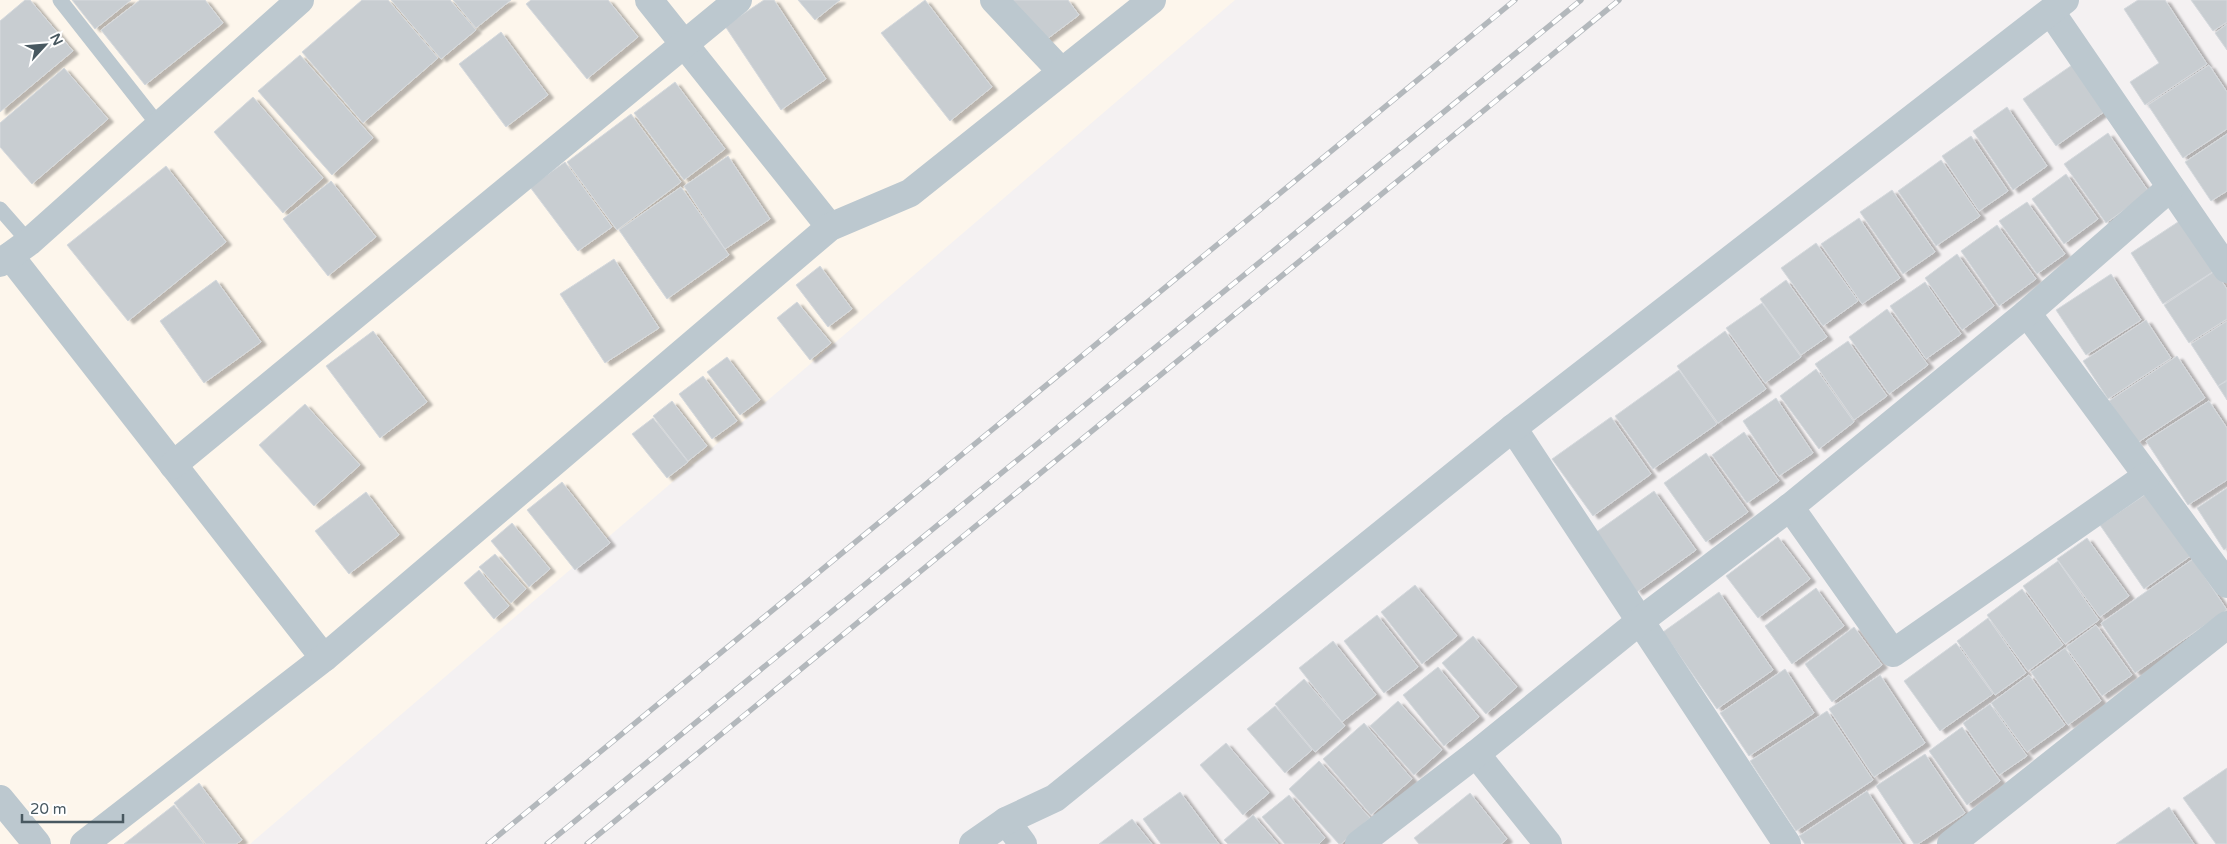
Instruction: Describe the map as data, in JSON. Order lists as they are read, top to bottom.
{
  "scale_bar": "20 m",
  "north": "top right"
}
